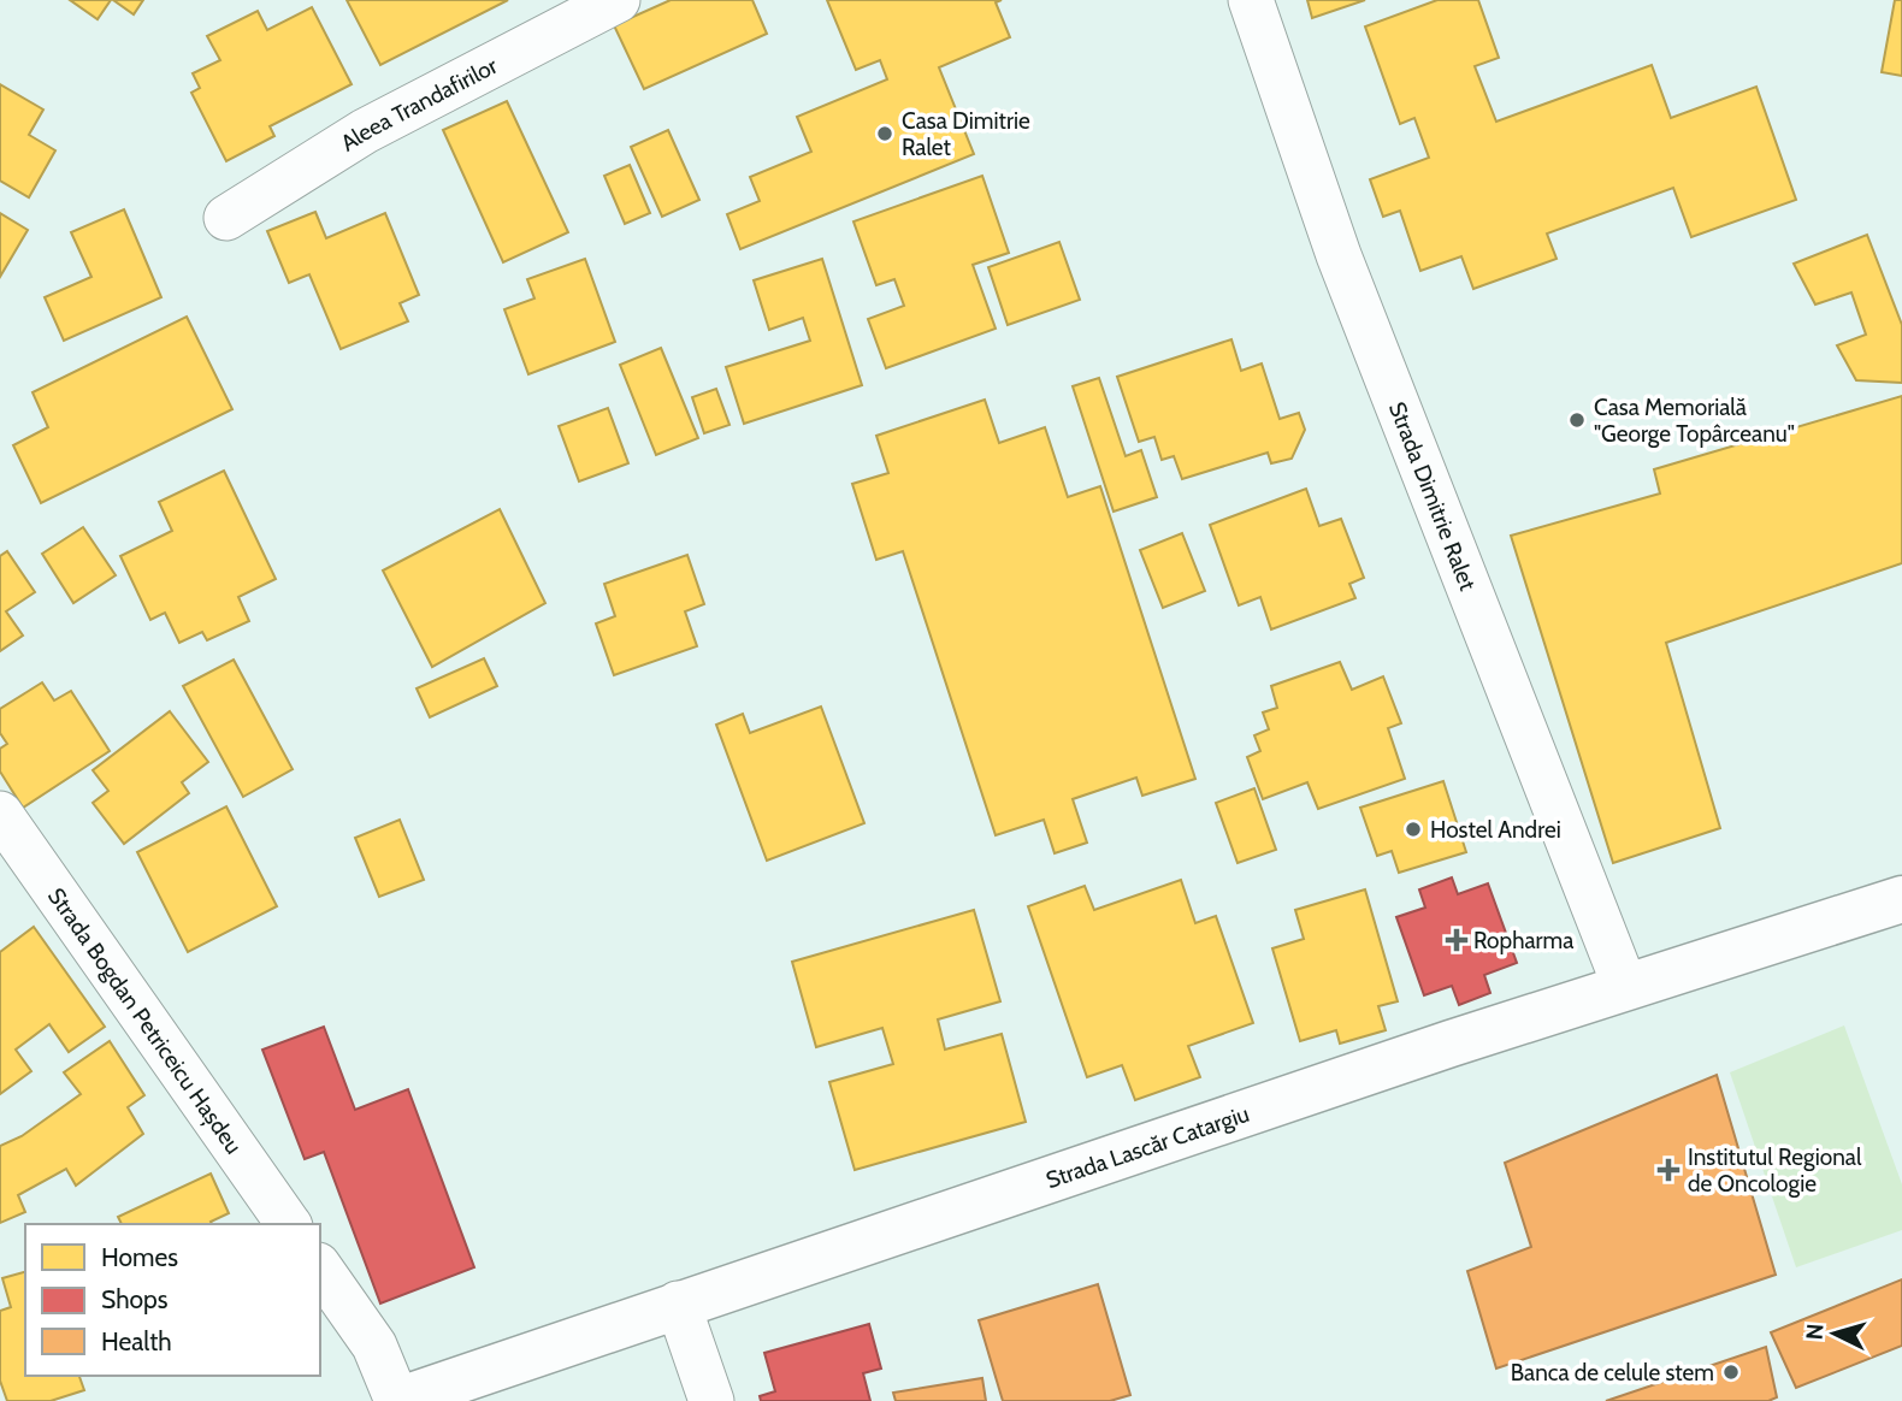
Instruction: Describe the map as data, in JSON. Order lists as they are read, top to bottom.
{
  "streets": {
    "street": [
      "Aleea Trandafirilor",
      "Strada Dimitrie Ralet",
      "Strada Bogdan Petriceicu Hașdeu",
      "Strada Lascăr Catargiu"
    ]
  },
  "crossings": [
    ["Strada Dimitrie Ralet", "Strada Lascăr Catargiu"]
  ],
  "places": {
    "other": [
      "Casa Dimitrie Ralet",
      "Casa Memorială \"George Topârceanu\"",
      "Hostel Andrei",
      "Banca de celule stem"
    ],
    "health": ["Ropharma", "Institutul Regional de Oncologie"]
  },
  "legend": ["Homes", "Shops", "Health"],
  "north": "left"
}
